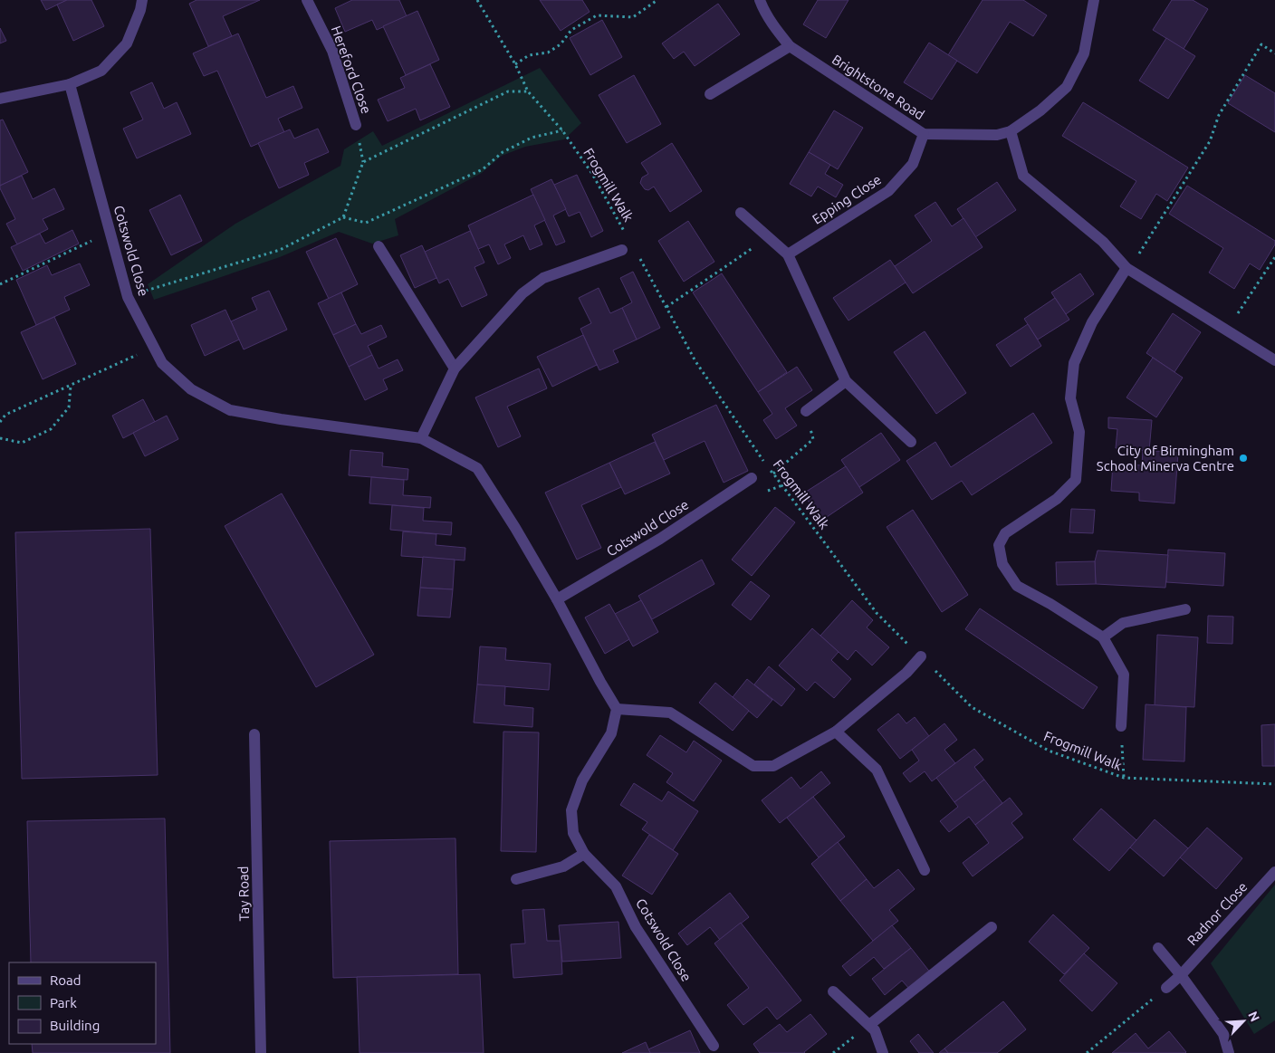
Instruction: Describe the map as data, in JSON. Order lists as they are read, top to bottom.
{
  "streets": {
    "street": [
      "Hereford Close",
      "Brightstone Road",
      "Epping Close",
      "Cotswold Close",
      "Tay Road",
      "Radnor Close"
    ],
    "path": ["Frogmill Walk"]
  },
  "crossings": [
    ["Brightstone Road", "Epping Close"]
  ],
  "places": ["City of Birmingham School Minerva Centre"],
  "legend": ["Road", "Park", "Building"],
  "north": "top right"
}
